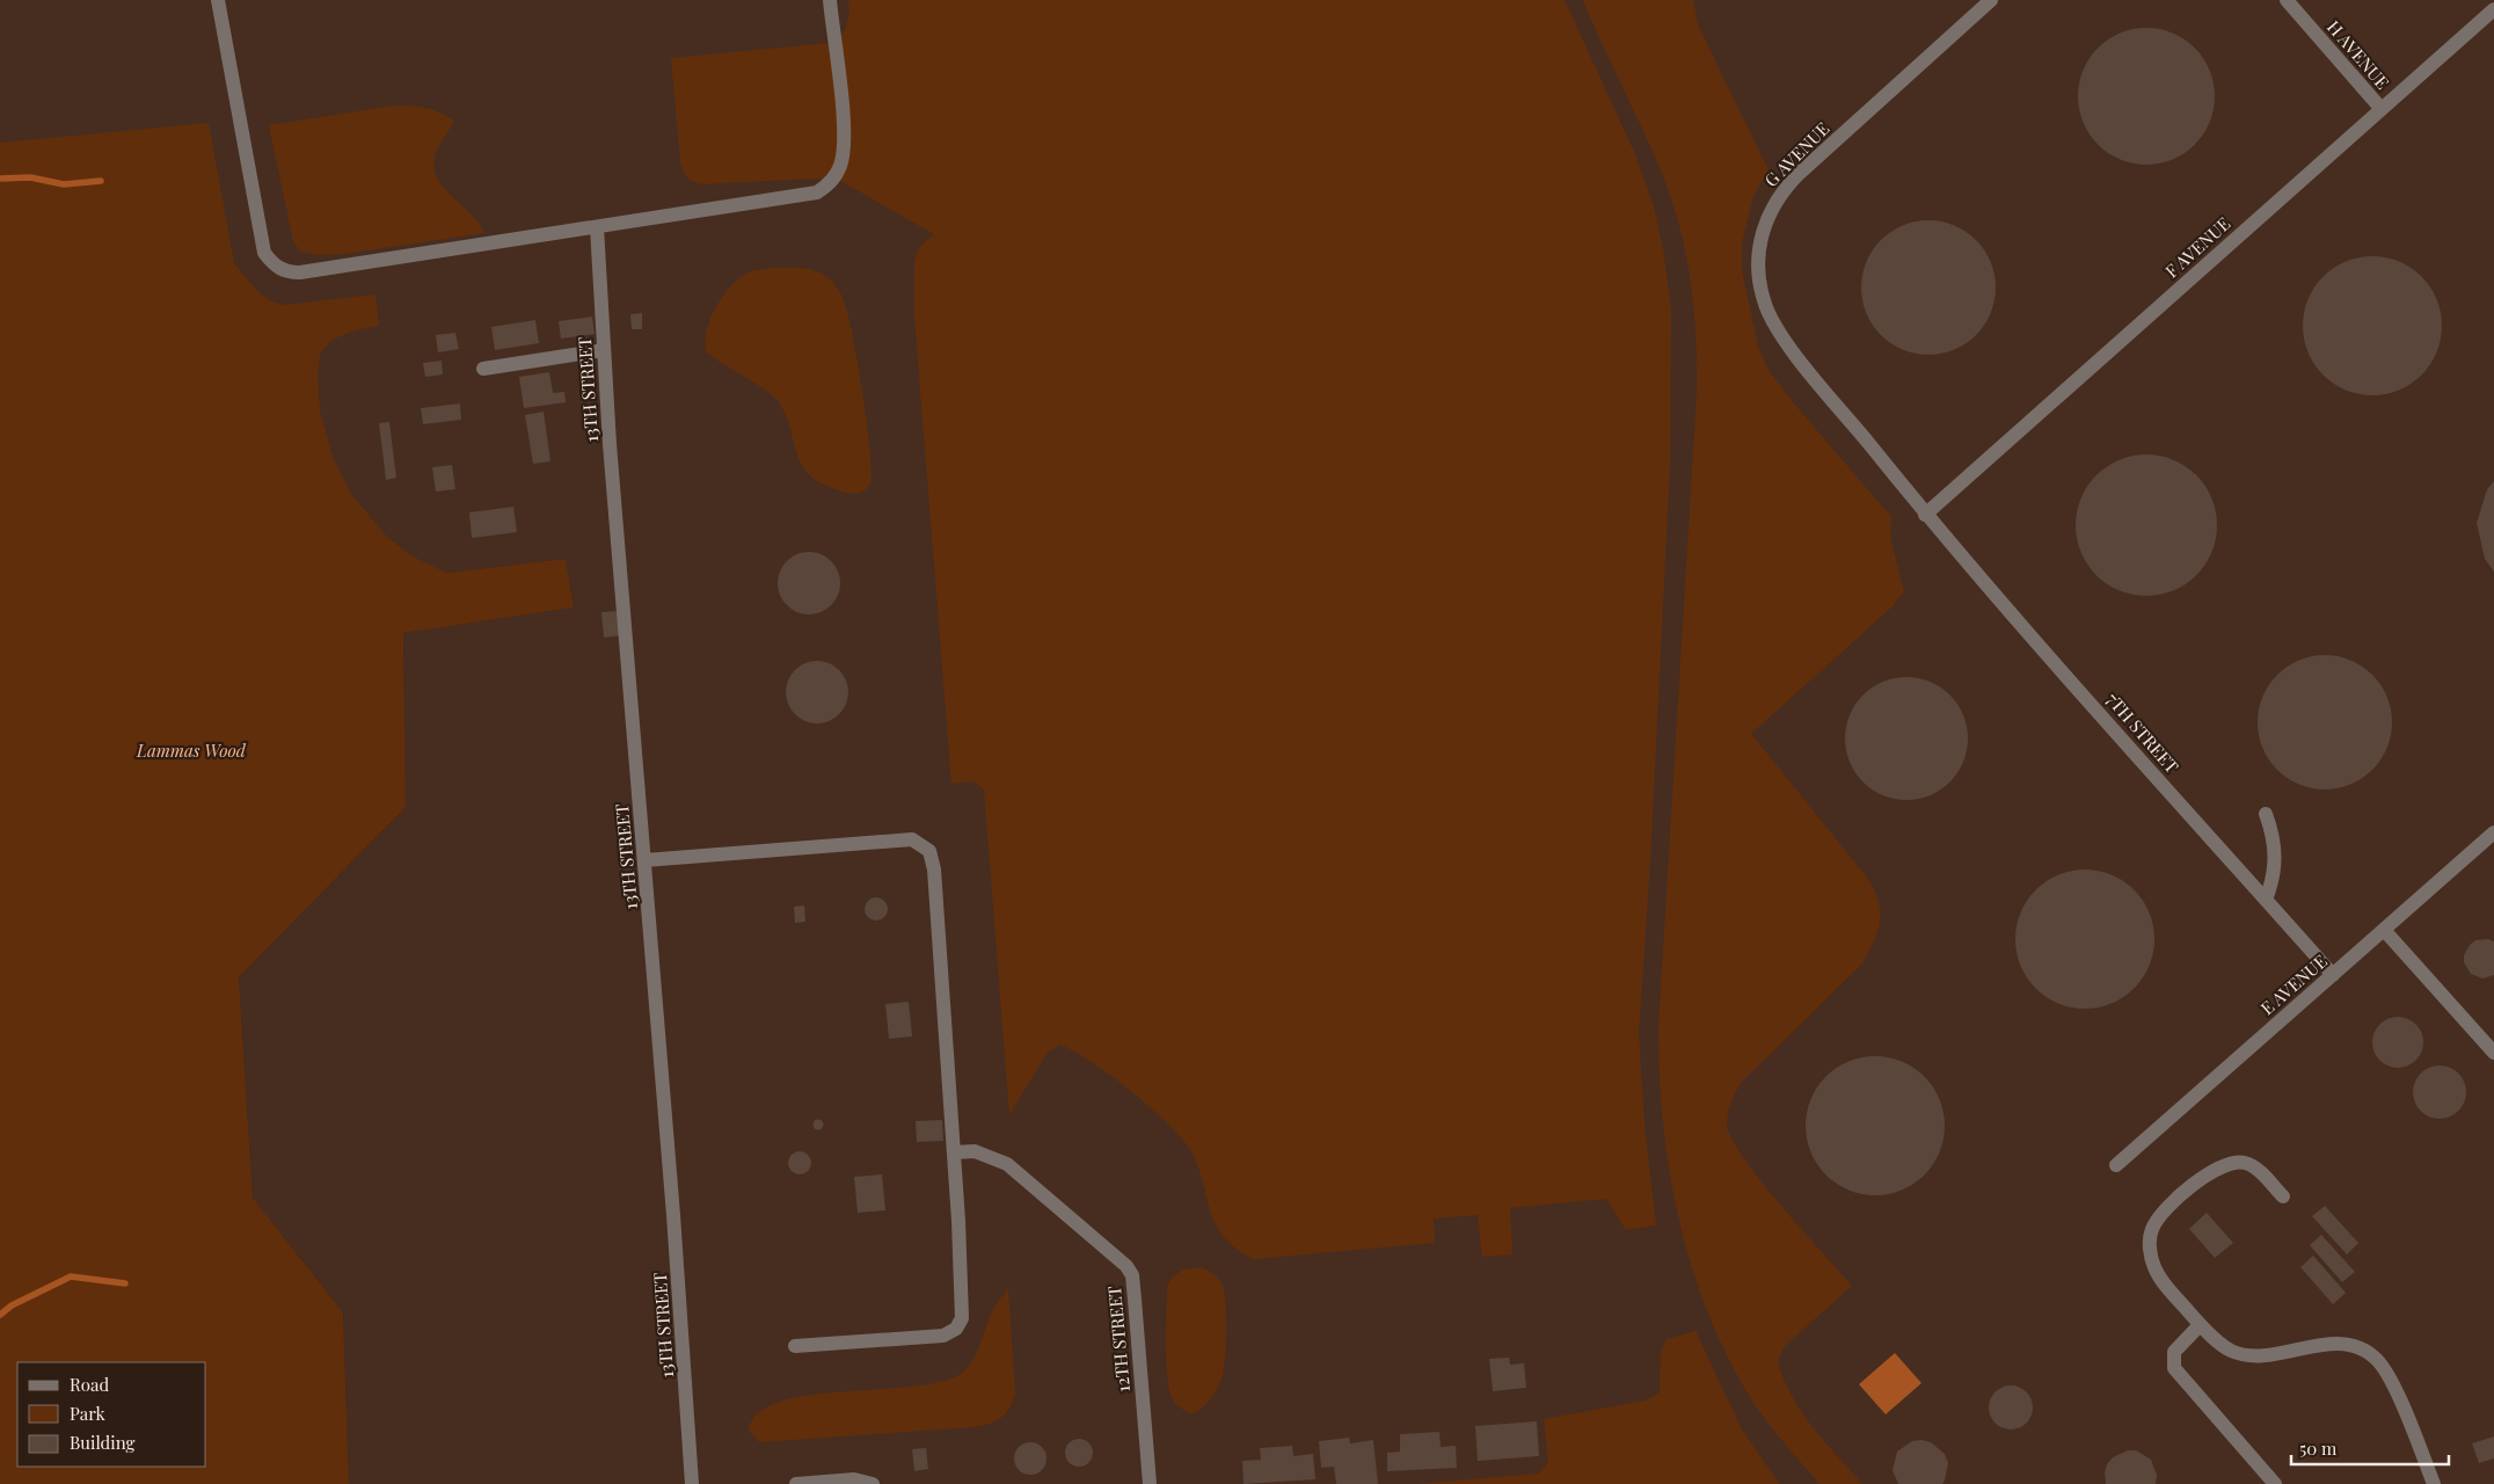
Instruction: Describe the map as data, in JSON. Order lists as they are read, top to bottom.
{
  "streets": {
    "lane": [
      "H AVENUE",
      "G AVENUE",
      "F AVENUE",
      "13TH STREET",
      "7TH STREET",
      "E AVENUE",
      "12TH STREET"
    ]
  },
  "crossings": [
    ["H AVENUE", "F AVENUE"],
    ["G AVENUE", "F AVENUE"],
    ["G AVENUE", "7TH STREET"],
    ["F AVENUE", "7TH STREET"],
    ["7TH STREET", "E AVENUE"]
  ],
  "parks": ["Lammas Wood"],
  "legend": ["Road", "Park", "Building"],
  "scale_bar": "50 m"
}
